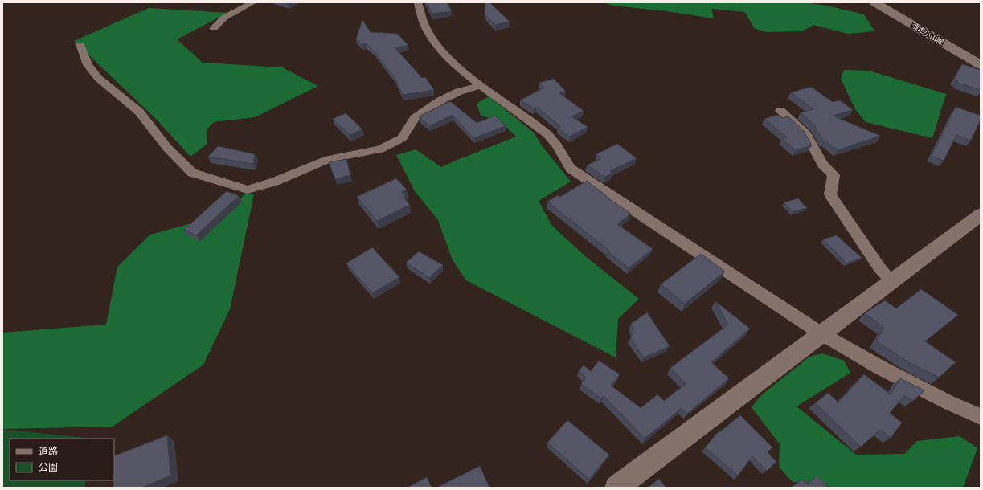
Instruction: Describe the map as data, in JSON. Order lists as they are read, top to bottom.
{
  "streets": {
    "street": ["須走小山線"]
  },
  "legend": ["道路", "公園"]
}
